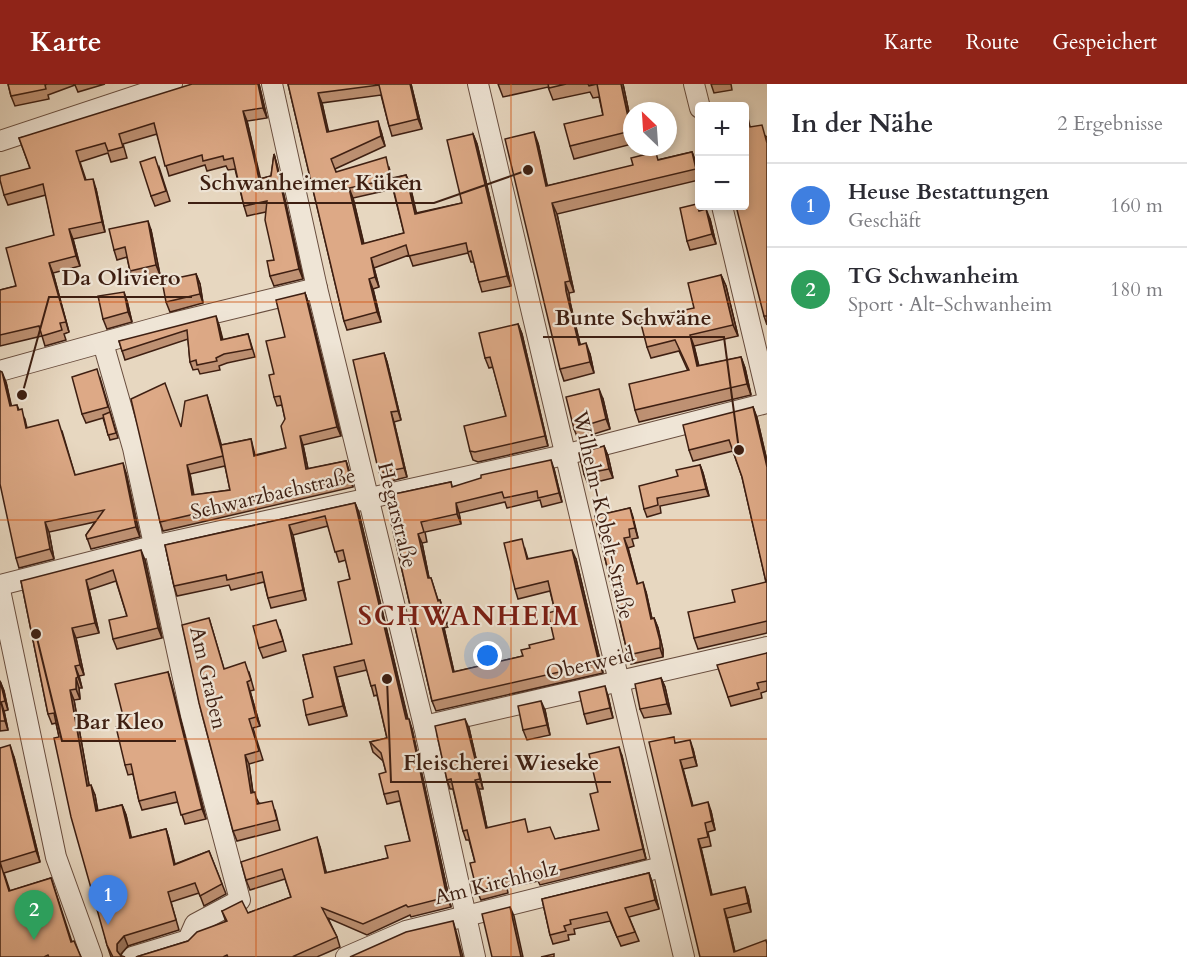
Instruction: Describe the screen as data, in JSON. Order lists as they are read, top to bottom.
{
  "streets": {
    "street": [
      "Schwarzbachstraße",
      "Hegarstraße",
      "Wilhelm-Kobelt-Straße",
      "Oberweid",
      "Am Graben",
      "Am Kirchholz"
    ]
  },
  "crossings": [
    ["Schwarzbachstraße", "Hegarstraße"],
    ["Schwarzbachstraße", "Wilhelm-Kobelt-Straße"],
    ["Schwarzbachstraße", "Am Graben"],
    ["Hegarstraße", "Oberweid"],
    ["Hegarstraße", "Am Kirchholz"],
    ["Wilhelm-Kobelt-Straße", "Oberweid"],
    ["Wilhelm-Kobelt-Straße", "Am Kirchholz"]
  ],
  "districts": ["SCHWANHEIM"],
  "places": [
    "Schwanheimer Küken",
    "Da Oliviero",
    "Bunte Schwäne",
    "Bar Kleo",
    "Fleischerei Wieseke"
  ],
  "north": "top left",
  "page": {
    "header": "Karte",
    "nav": ["Karte", "Route", "Gespeichert"],
    "heading": ["In der Nähe", "2 Ergebnisse"],
    "map_buttons": ["+", "−"],
    "list": [
      {
        "mark": "1",
        "name": "Heuse Bestattungen",
        "note": "Geschäft",
        "value": "160 m"
      },
      {
        "mark": "2",
        "name": "TG Schwanheim",
        "note": "Sport · Alt-Schwanheim",
        "value": "180 m"
      }
    ],
    "pins": ["1", "2"]
  }
}
